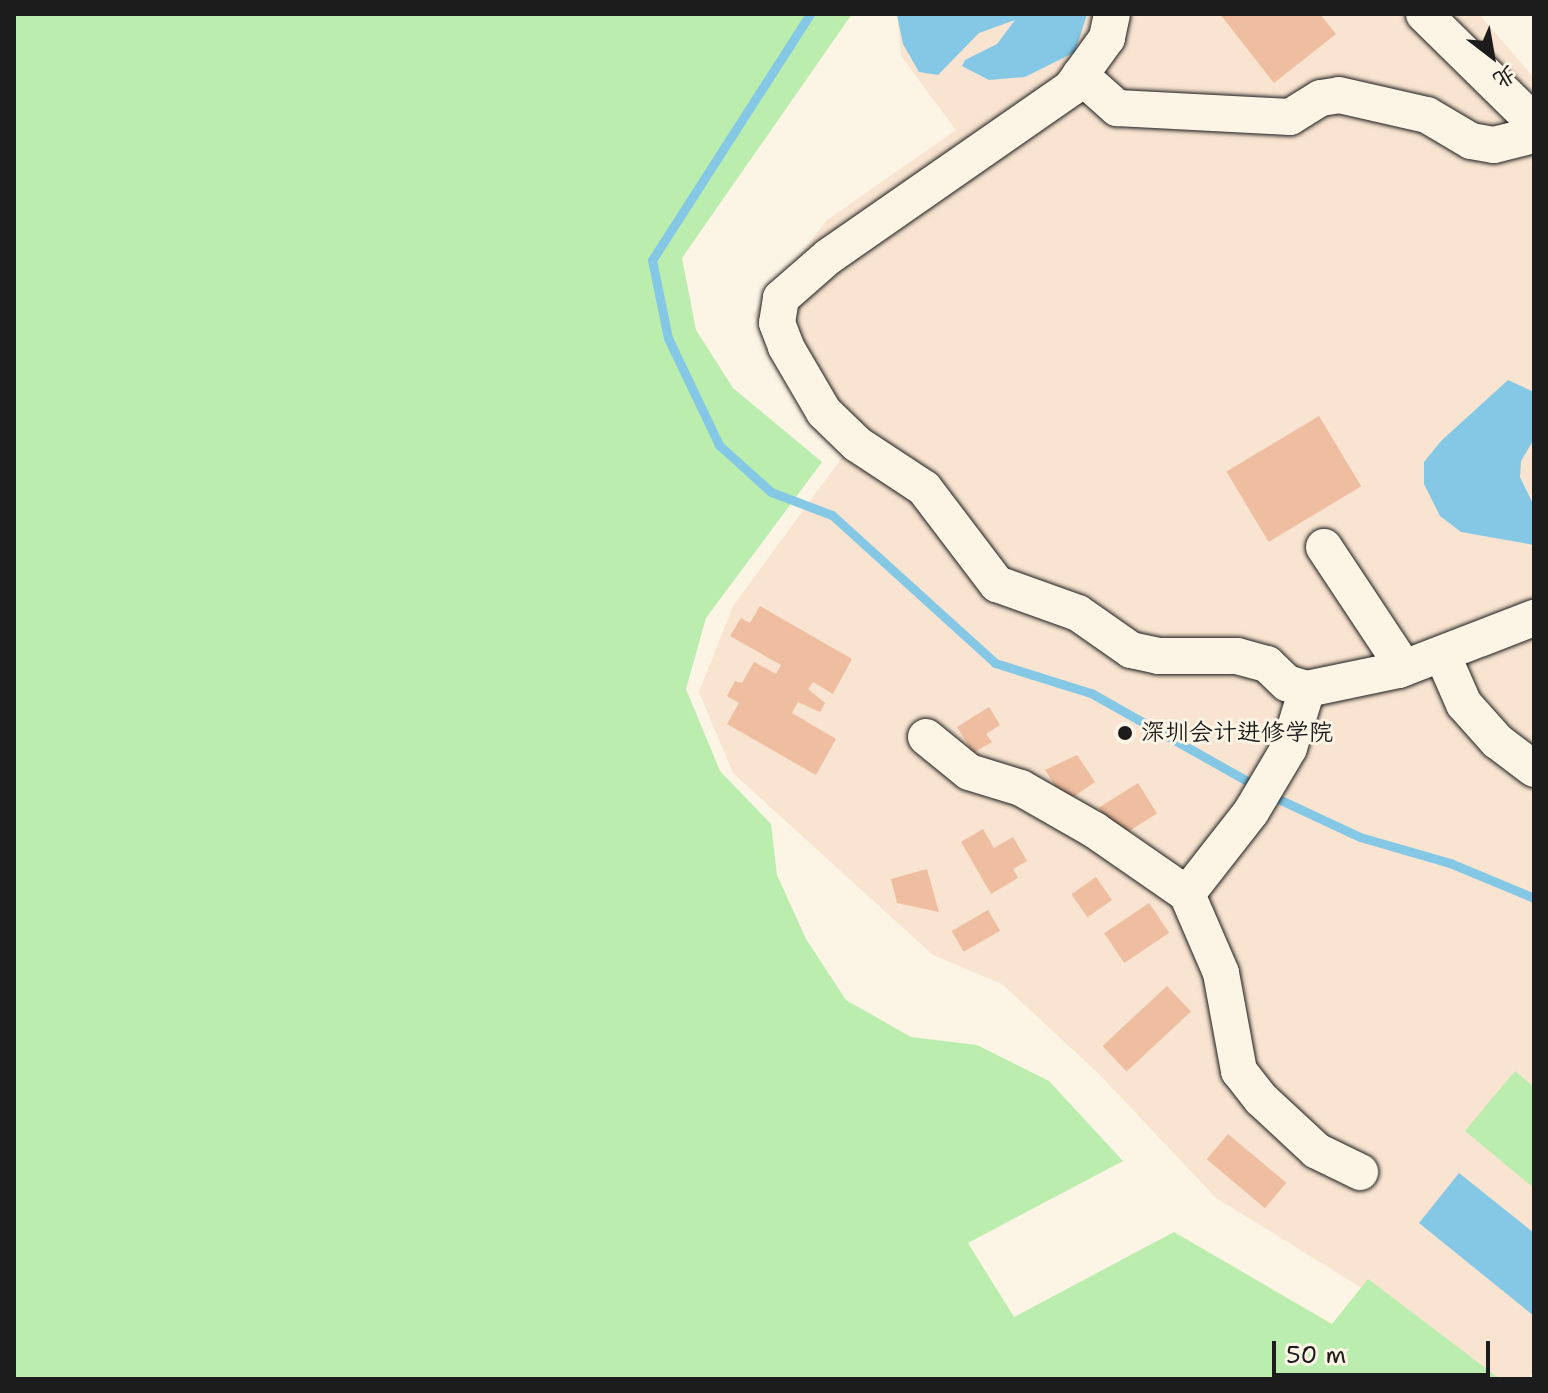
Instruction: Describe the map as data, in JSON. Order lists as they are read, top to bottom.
{
  "places": ["深圳会计进修学院"],
  "scale_bar": "50 m",
  "north": "bottom right"
}
